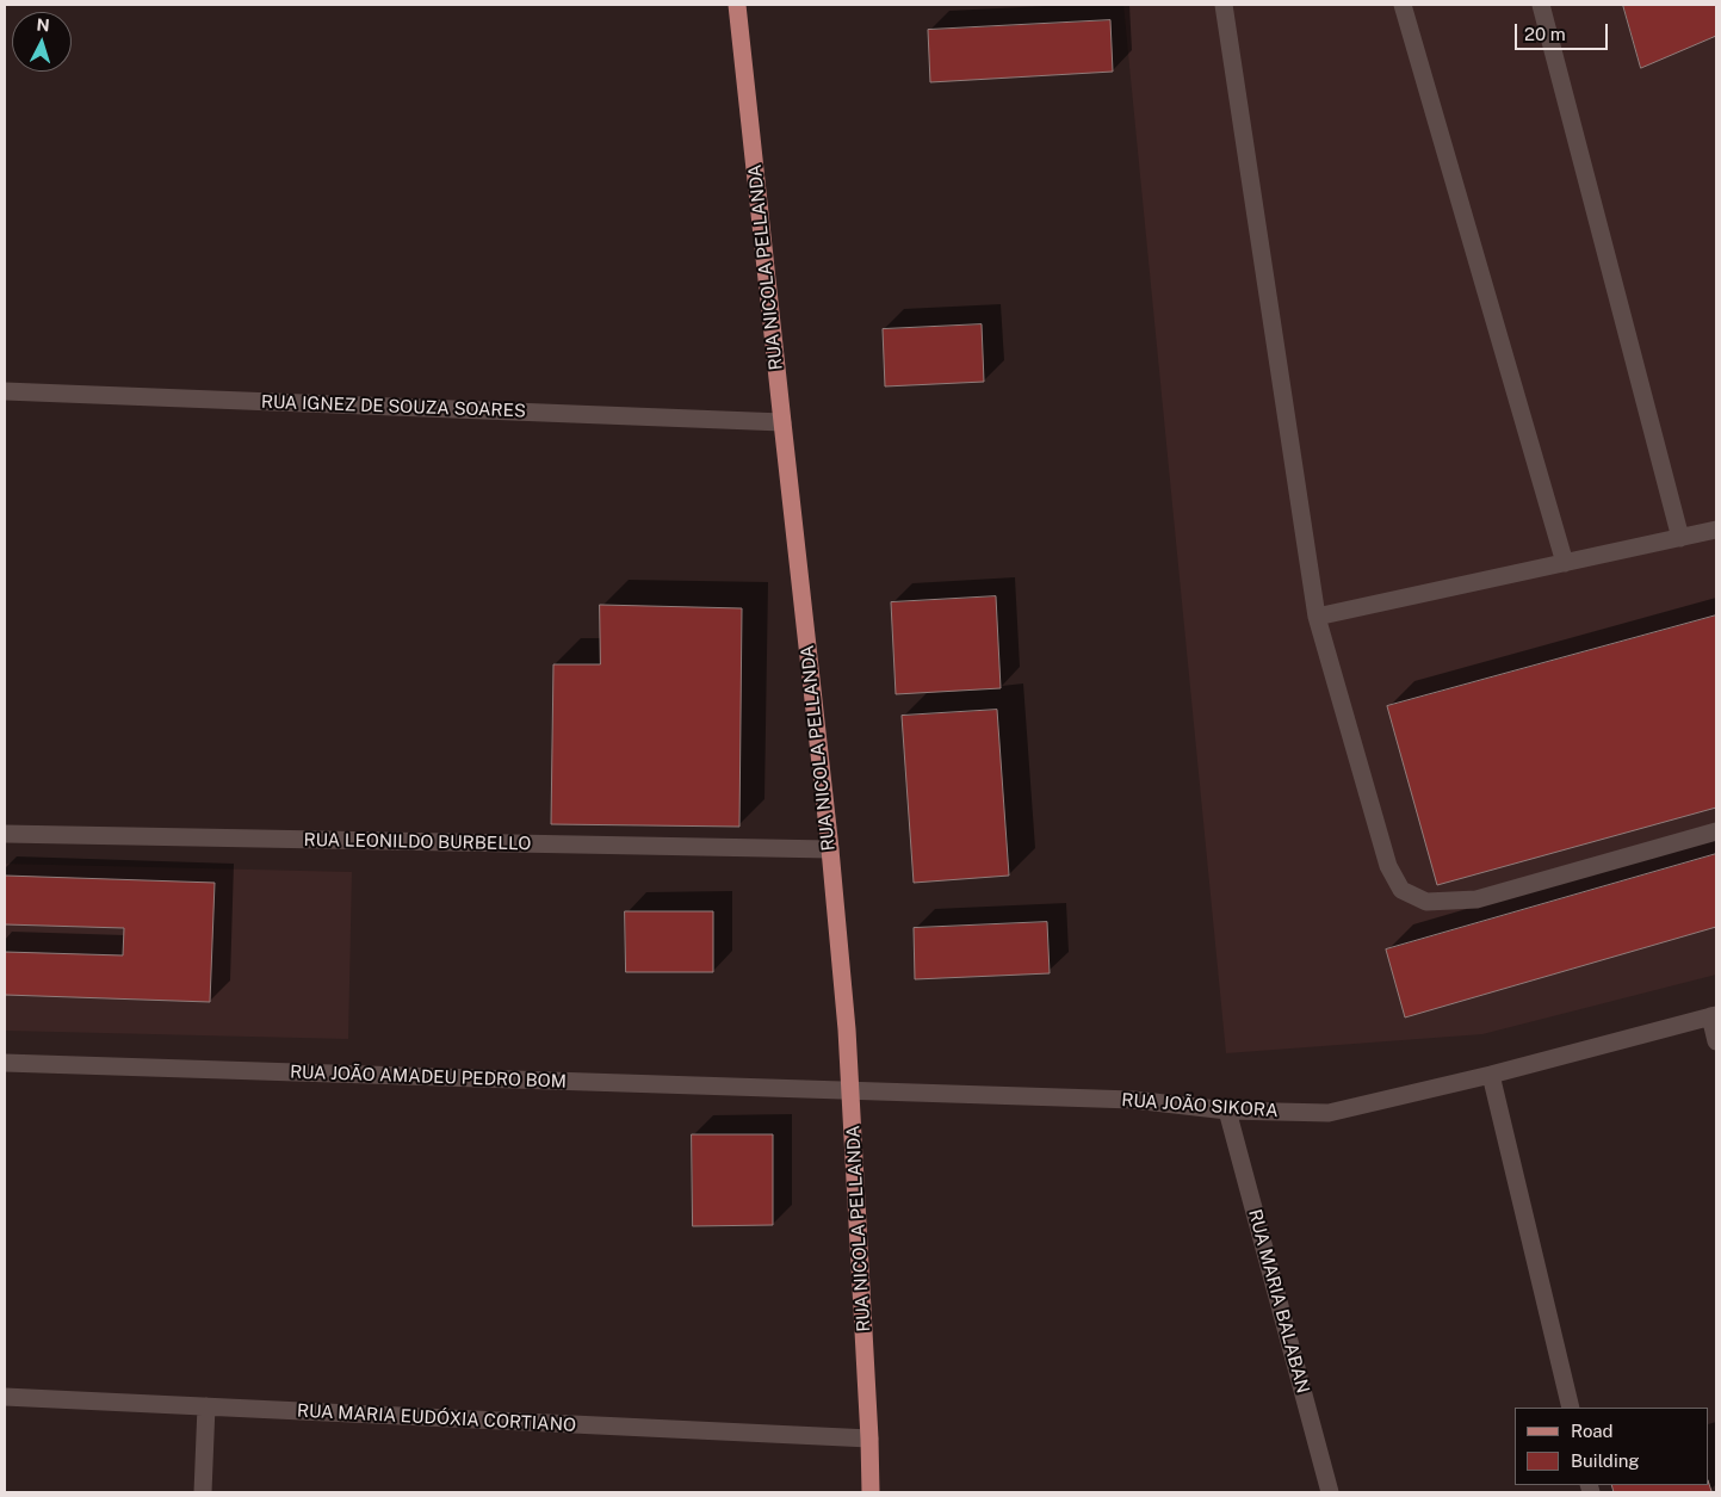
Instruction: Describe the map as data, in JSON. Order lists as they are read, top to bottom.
{
  "streets": {
    "main road": ["RUA NICOLA PELLANDA"],
    "street": [
      "RUA IGNEZ DE SOUZA SOARES",
      "RUA LEONILDO BURBELLO",
      "RUA JOÃO AMADEU PEDRO BOM",
      "RUA JOÃO SIKORA",
      "RUA MARIA BALABAN",
      "RUA MARIA EUDÓXIA CORTIANO"
    ]
  },
  "crossings": [
    ["RUA NICOLA PELLANDA", "RUA IGNEZ DE SOUZA SOARES"],
    ["RUA NICOLA PELLANDA", "RUA LEONILDO BURBELLO"],
    ["RUA NICOLA PELLANDA", "RUA JOÃO AMADEU PEDRO BOM"],
    ["RUA NICOLA PELLANDA", "RUA JOÃO SIKORA"],
    ["RUA NICOLA PELLANDA", "RUA MARIA EUDÓXIA CORTIANO"],
    ["RUA JOÃO AMADEU PEDRO BOM", "RUA JOÃO SIKORA"],
    ["RUA JOÃO SIKORA", "RUA MARIA BALABAN"]
  ],
  "legend": ["Road", "Building"],
  "scale_bar": "20 m",
  "north": "top"
}
